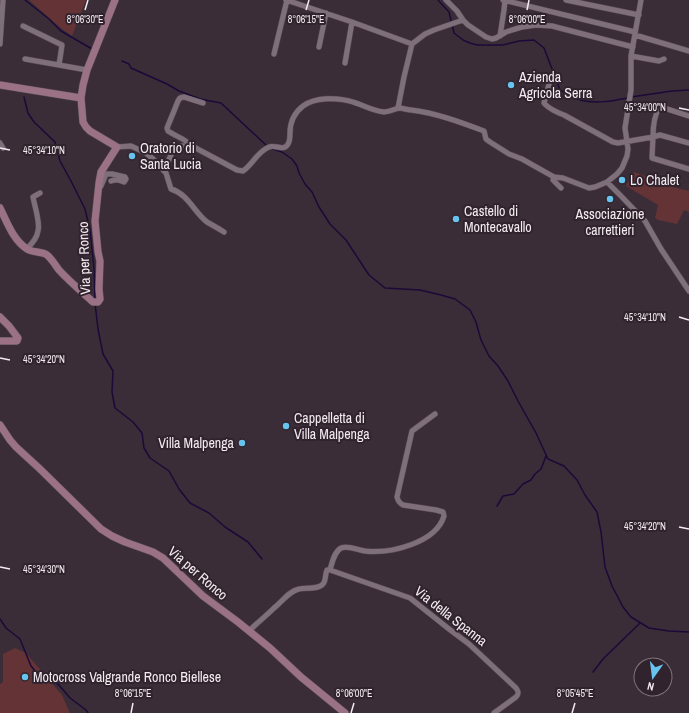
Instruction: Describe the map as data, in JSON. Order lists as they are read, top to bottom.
{
  "streets": {
    "street": ["Via per Ronco", "Via della Spanna"]
  },
  "places": [
    "Azienda Agricola Serra",
    "Oratorio di Santa Lucia",
    "Lo Chalet",
    "Associazione carrettieri",
    "Castello di Montecavallo",
    "Cappelletta di Villa Malpenga",
    "Villa Malpenga",
    "Motocross Valgrande Ronco Biellese"
  ],
  "north": "bottom",
  "coordinates": [
    "8°06'30\"E",
    "8°06'15\"E",
    "8°06'00\"E",
    "45°34'00\"N",
    "45°34'10\"N",
    "45°34'20\"N",
    "45°34'30\"N",
    "8°05'45\"E"
  ]
}
